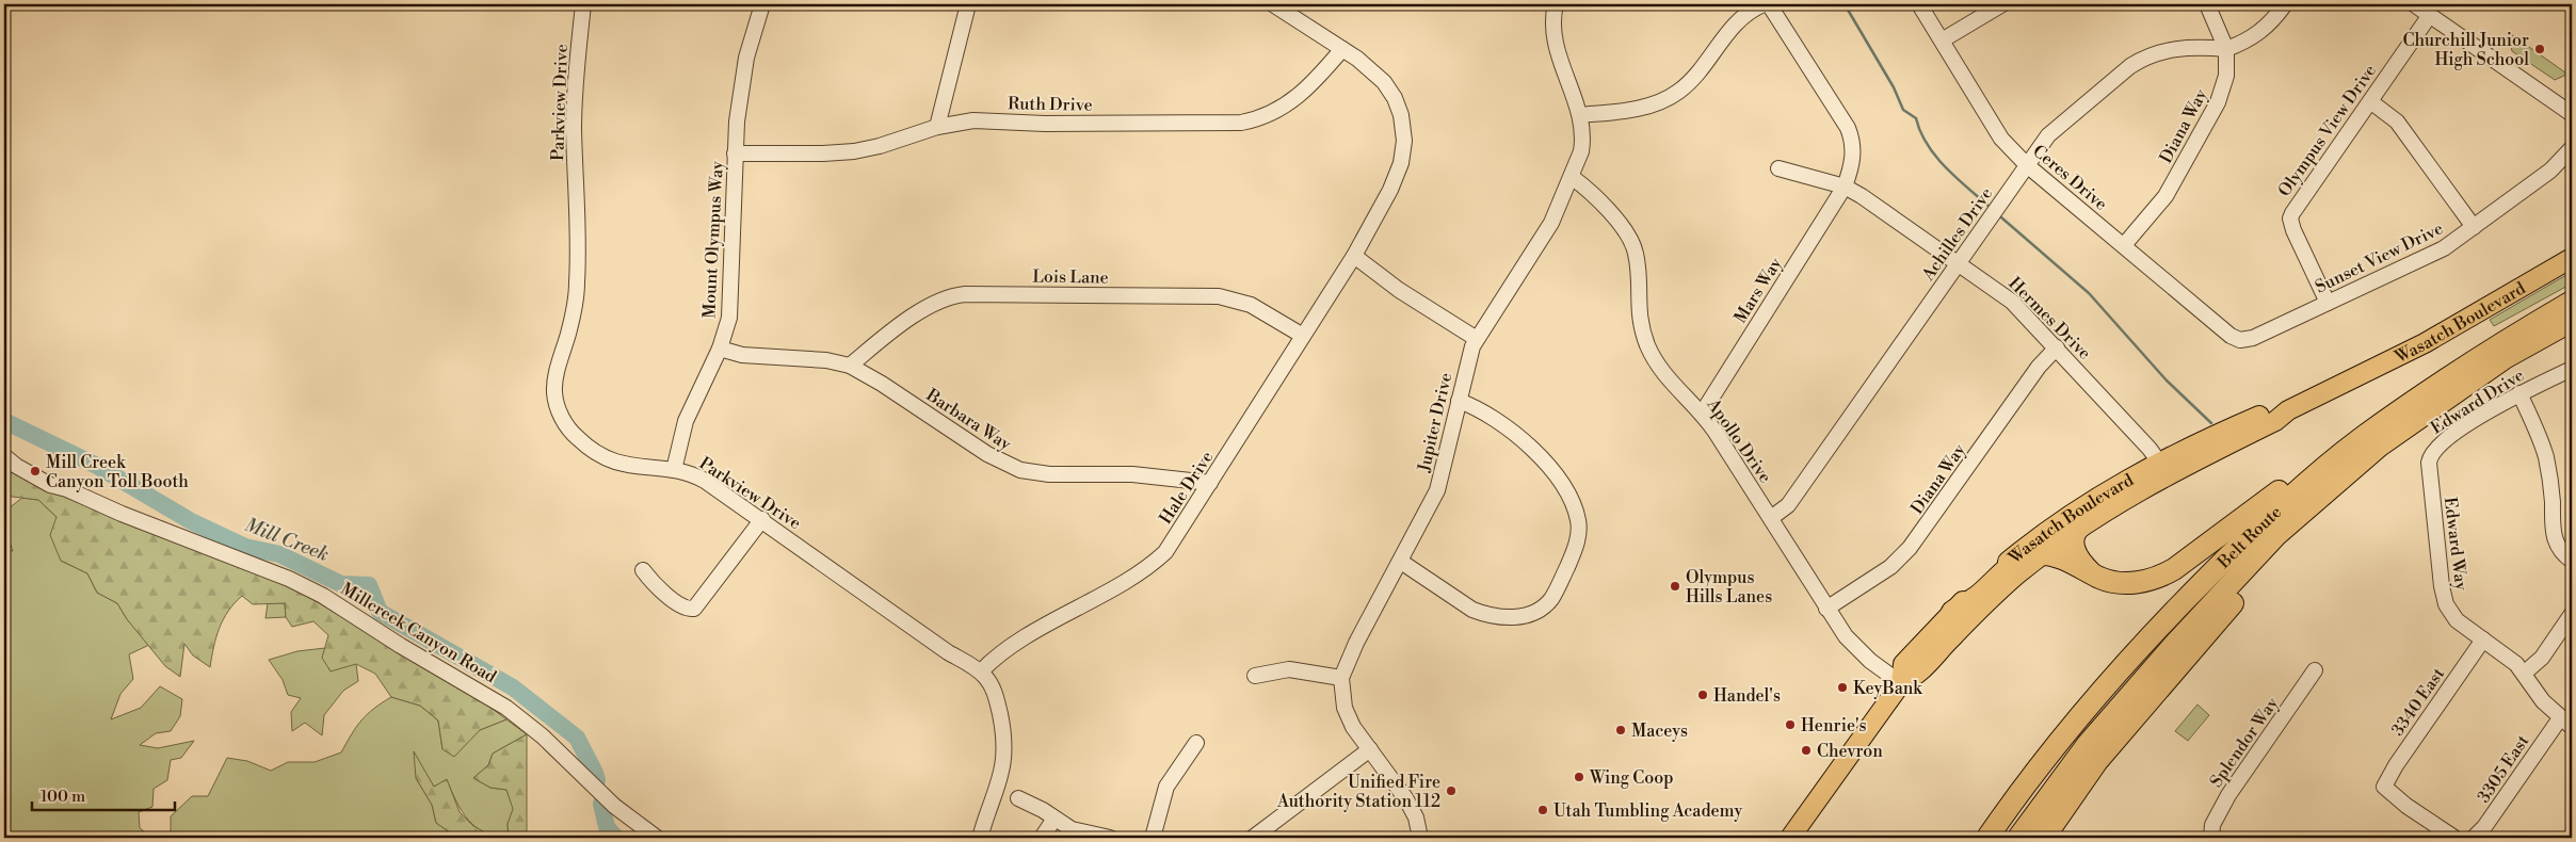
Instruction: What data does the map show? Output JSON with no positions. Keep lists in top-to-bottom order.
{
  "streets": {
    "highway": ["Belt Route"],
    "main road": ["Wasatch Boulevard"],
    "street": [
      "Parkview Drive",
      "Ruth Drive",
      "Diana Way",
      "Olympus View Drive",
      "Ceres Drive",
      "Achilles Drive",
      "Mount Olympus Way",
      "Sunset View Drive",
      "Lois Lane",
      "Mars Way",
      "Hermes Drive",
      "Edward Drive",
      "Barbara Way",
      "Jupiter Drive",
      "Apollo Drive",
      "Hale Drive",
      "Edward Way",
      "Millcreek Canyon Road",
      "3340 East",
      "Splendor Way",
      "3305 East"
    ]
  },
  "crossings": [
    ["Parkview Drive", "Mount Olympus Way"],
    ["Parkview Drive", "Hale Drive"],
    ["Ruth Drive", "Mount Olympus Way"],
    ["Ruth Drive", "Hale Drive"],
    ["Diana Way", "Ceres Drive"],
    ["Diana Way", "Achilles Drive"],
    ["Diana Way", "Hermes Drive"],
    ["Diana Way", "Apollo Drive"],
    ["Olympus View Drive", "Sunset View Drive"],
    ["Ceres Drive", "Achilles Drive"],
    ["Ceres Drive", "Sunset View Drive"],
    ["Achilles Drive", "Hermes Drive"],
    ["Achilles Drive", "Apollo Drive"],
    ["Mount Olympus Way", "Barbara Way"],
    ["Lois Lane", "Barbara Way"],
    ["Lois Lane", "Hale Drive"],
    ["Mars Way", "Hermes Drive"],
    ["Mars Way", "Apollo Drive"],
    ["Hermes Drive", "Wasatch Boulevard"],
    ["Wasatch Boulevard", "Apollo Drive"],
    ["Edward Drive", "Edward Way"],
    ["Barbara Way", "Hale Drive"],
    ["Jupiter Drive", "Apollo Drive"],
    ["Edward Way", "3340 East"],
    ["Edward Way", "3305 East"]
  ],
  "water": ["Mill Creek"],
  "places": [
    "Churchill Junior High School",
    "Mill Creek Canyon Toll Booth",
    "Olympus Hills Lanes",
    "KeyBank",
    "Handel's",
    "Henrie's",
    "Maceys",
    "Chevron",
    "Wing Coop",
    "Unified Fire Authority Station 112",
    "Utah Tumbling Academy"
  ],
  "scale_bar": "100 m"
}
